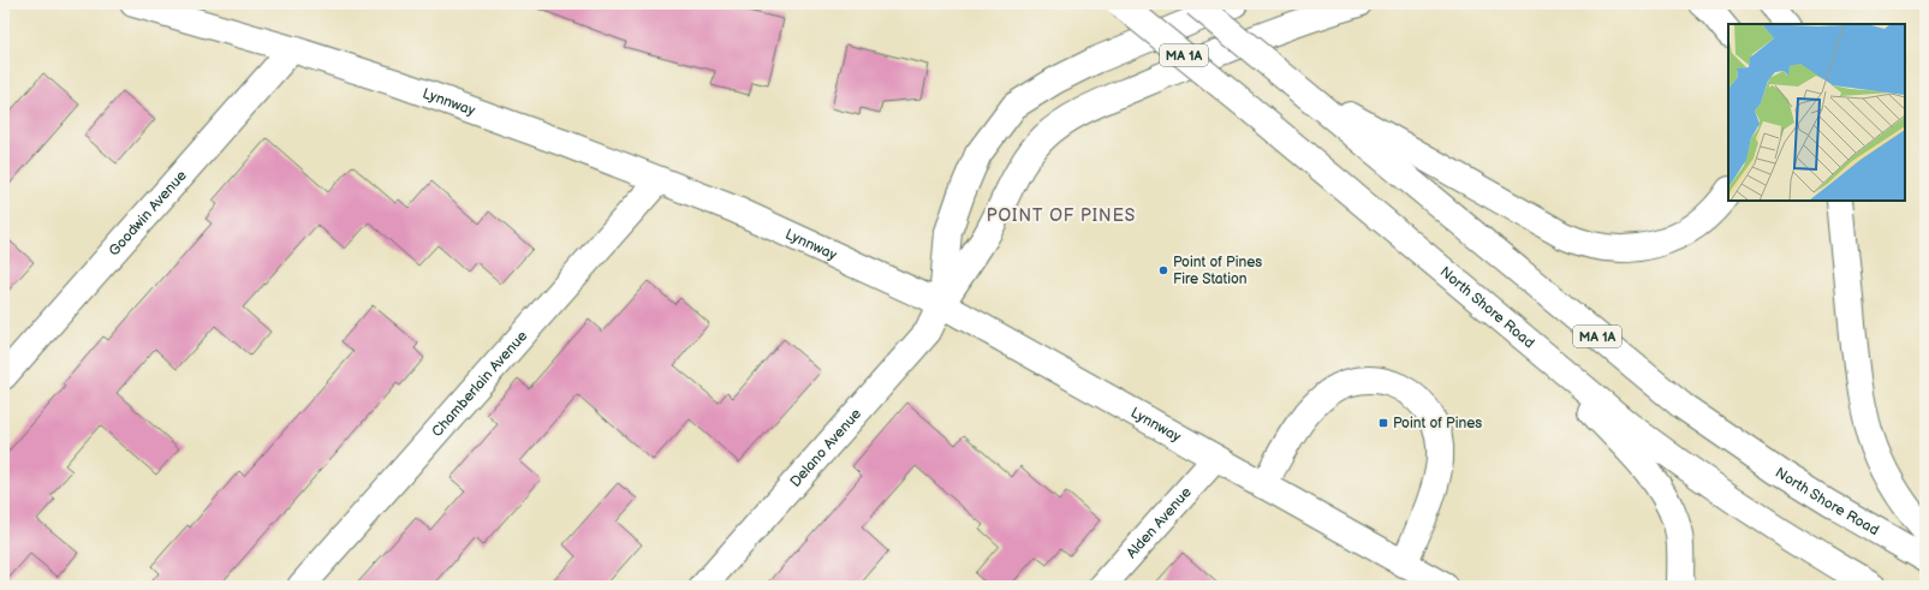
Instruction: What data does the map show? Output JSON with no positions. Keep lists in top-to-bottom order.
{
  "streets": {
    "main road": [
      "MA 1A",
      "Lynnway",
      "Goodwin Avenue",
      "North Shore Road",
      "Chamberlain Avenue",
      "Delano Avenue",
      "Alden Avenue"
    ]
  },
  "crossings": [
    ["Lynnway", "Goodwin Avenue"],
    ["Lynnway", "Chamberlain Avenue"],
    ["Lynnway", "Delano Avenue"],
    ["Lynnway", "Alden Avenue"]
  ],
  "districts": ["POINT OF PINES"],
  "places": {
    "other": ["Point of Pines Fire Station"],
    "transit": ["Point of Pines"]
  }
}
